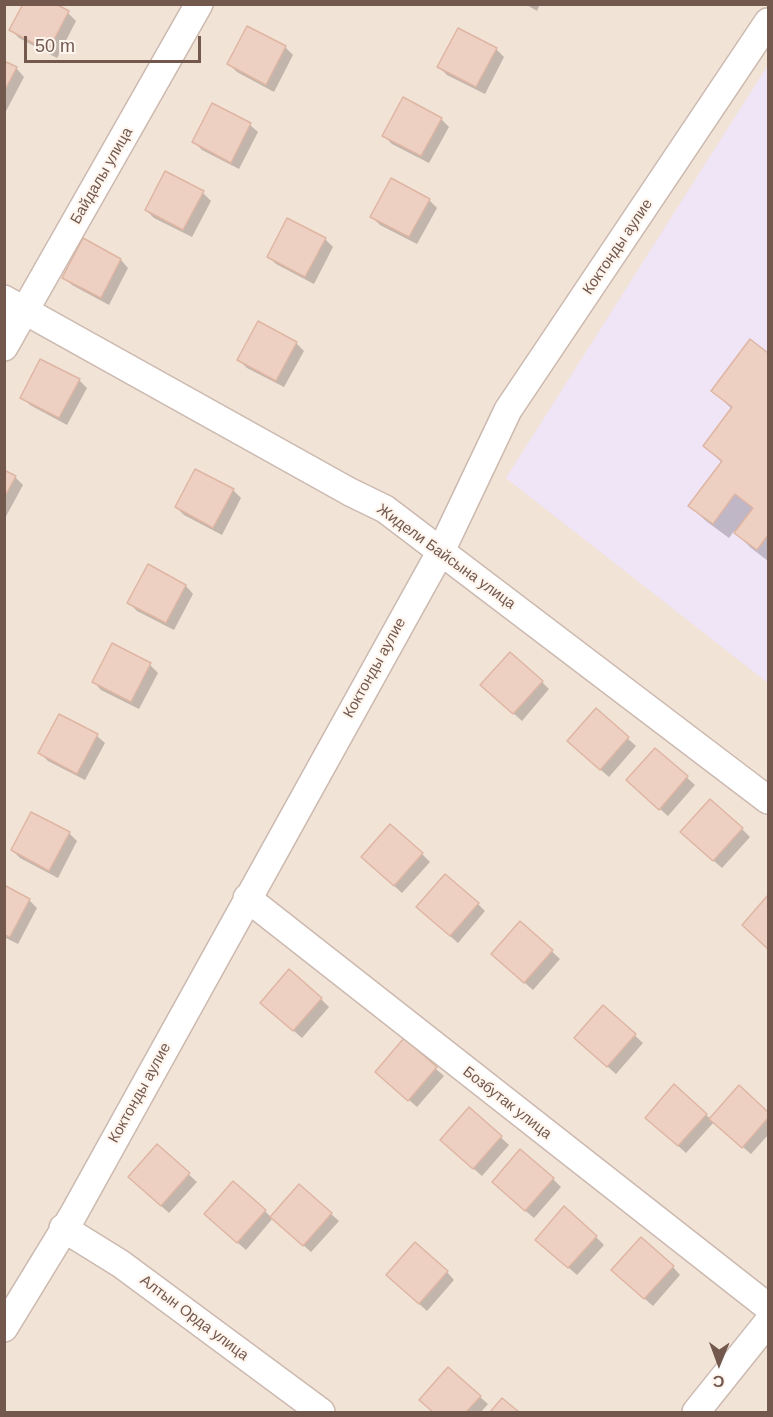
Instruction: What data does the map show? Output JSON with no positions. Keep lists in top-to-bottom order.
{
  "streets": {
    "street": [
      "Байдалы улица",
      "Коктонды аулие",
      "Жидели Байсына улица",
      "Бозбутак улица",
      "Алтын Орда улица"
    ]
  },
  "crossings": [
    ["Байдалы улица", "Жидели Байсына улица"],
    ["Коктонды аулие", "Жидели Байсына улица"],
    ["Коктонды аулие", "Бозбутак улица"],
    ["Коктонды аулие", "Алтын Орда улица"]
  ],
  "scale_bar": "50 m",
  "north": "bottom"
}
